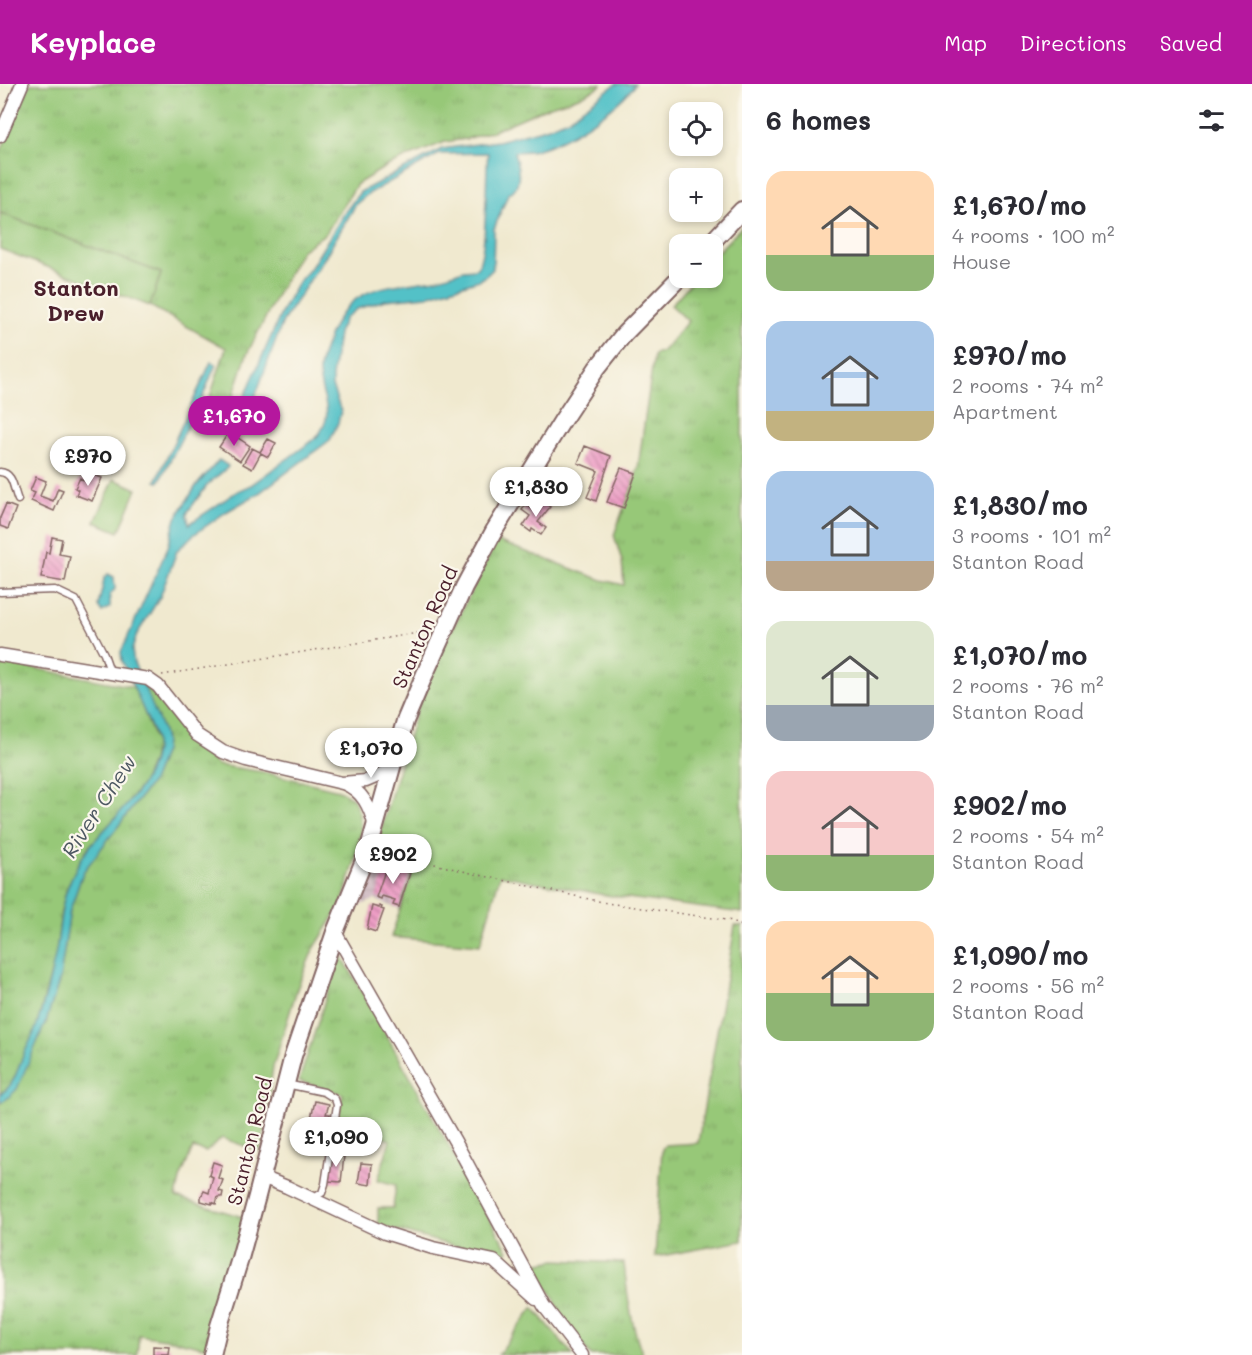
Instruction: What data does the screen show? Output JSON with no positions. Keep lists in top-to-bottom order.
{
  "streets": {
    "main road": ["Stanton Road"]
  },
  "districts": ["Stanton Drew"],
  "water": ["River Chew"],
  "page": {
    "header": "Keyplace",
    "nav": ["Map", "Directions", "Saved"],
    "heading": "6 homes",
    "map_buttons": ["+", "−"],
    "list": [
      {
        "name": "£1,670/mo",
        "note": "4 rooms · 100 m² · House"
      },
      {
        "name": "£970/mo",
        "note": "2 rooms · 74 m² · Apartment"
      },
      {
        "name": "£1,830/mo",
        "note": "3 rooms · 101 m² · Stanton Road"
      },
      {
        "name": "£1,070/mo",
        "note": "2 rooms · 76 m² · Stanton Road"
      },
      {
        "name": "£902/mo",
        "note": "2 rooms · 54 m² · Stanton Road"
      },
      {
        "name": "£1,090/mo",
        "note": "2 rooms · 56 m² · Stanton Road"
      }
    ],
    "price": [
      "£1,670",
      "£970",
      "£1,830",
      "£1,070",
      "£902",
      "£1,090"
    ]
  }
}
